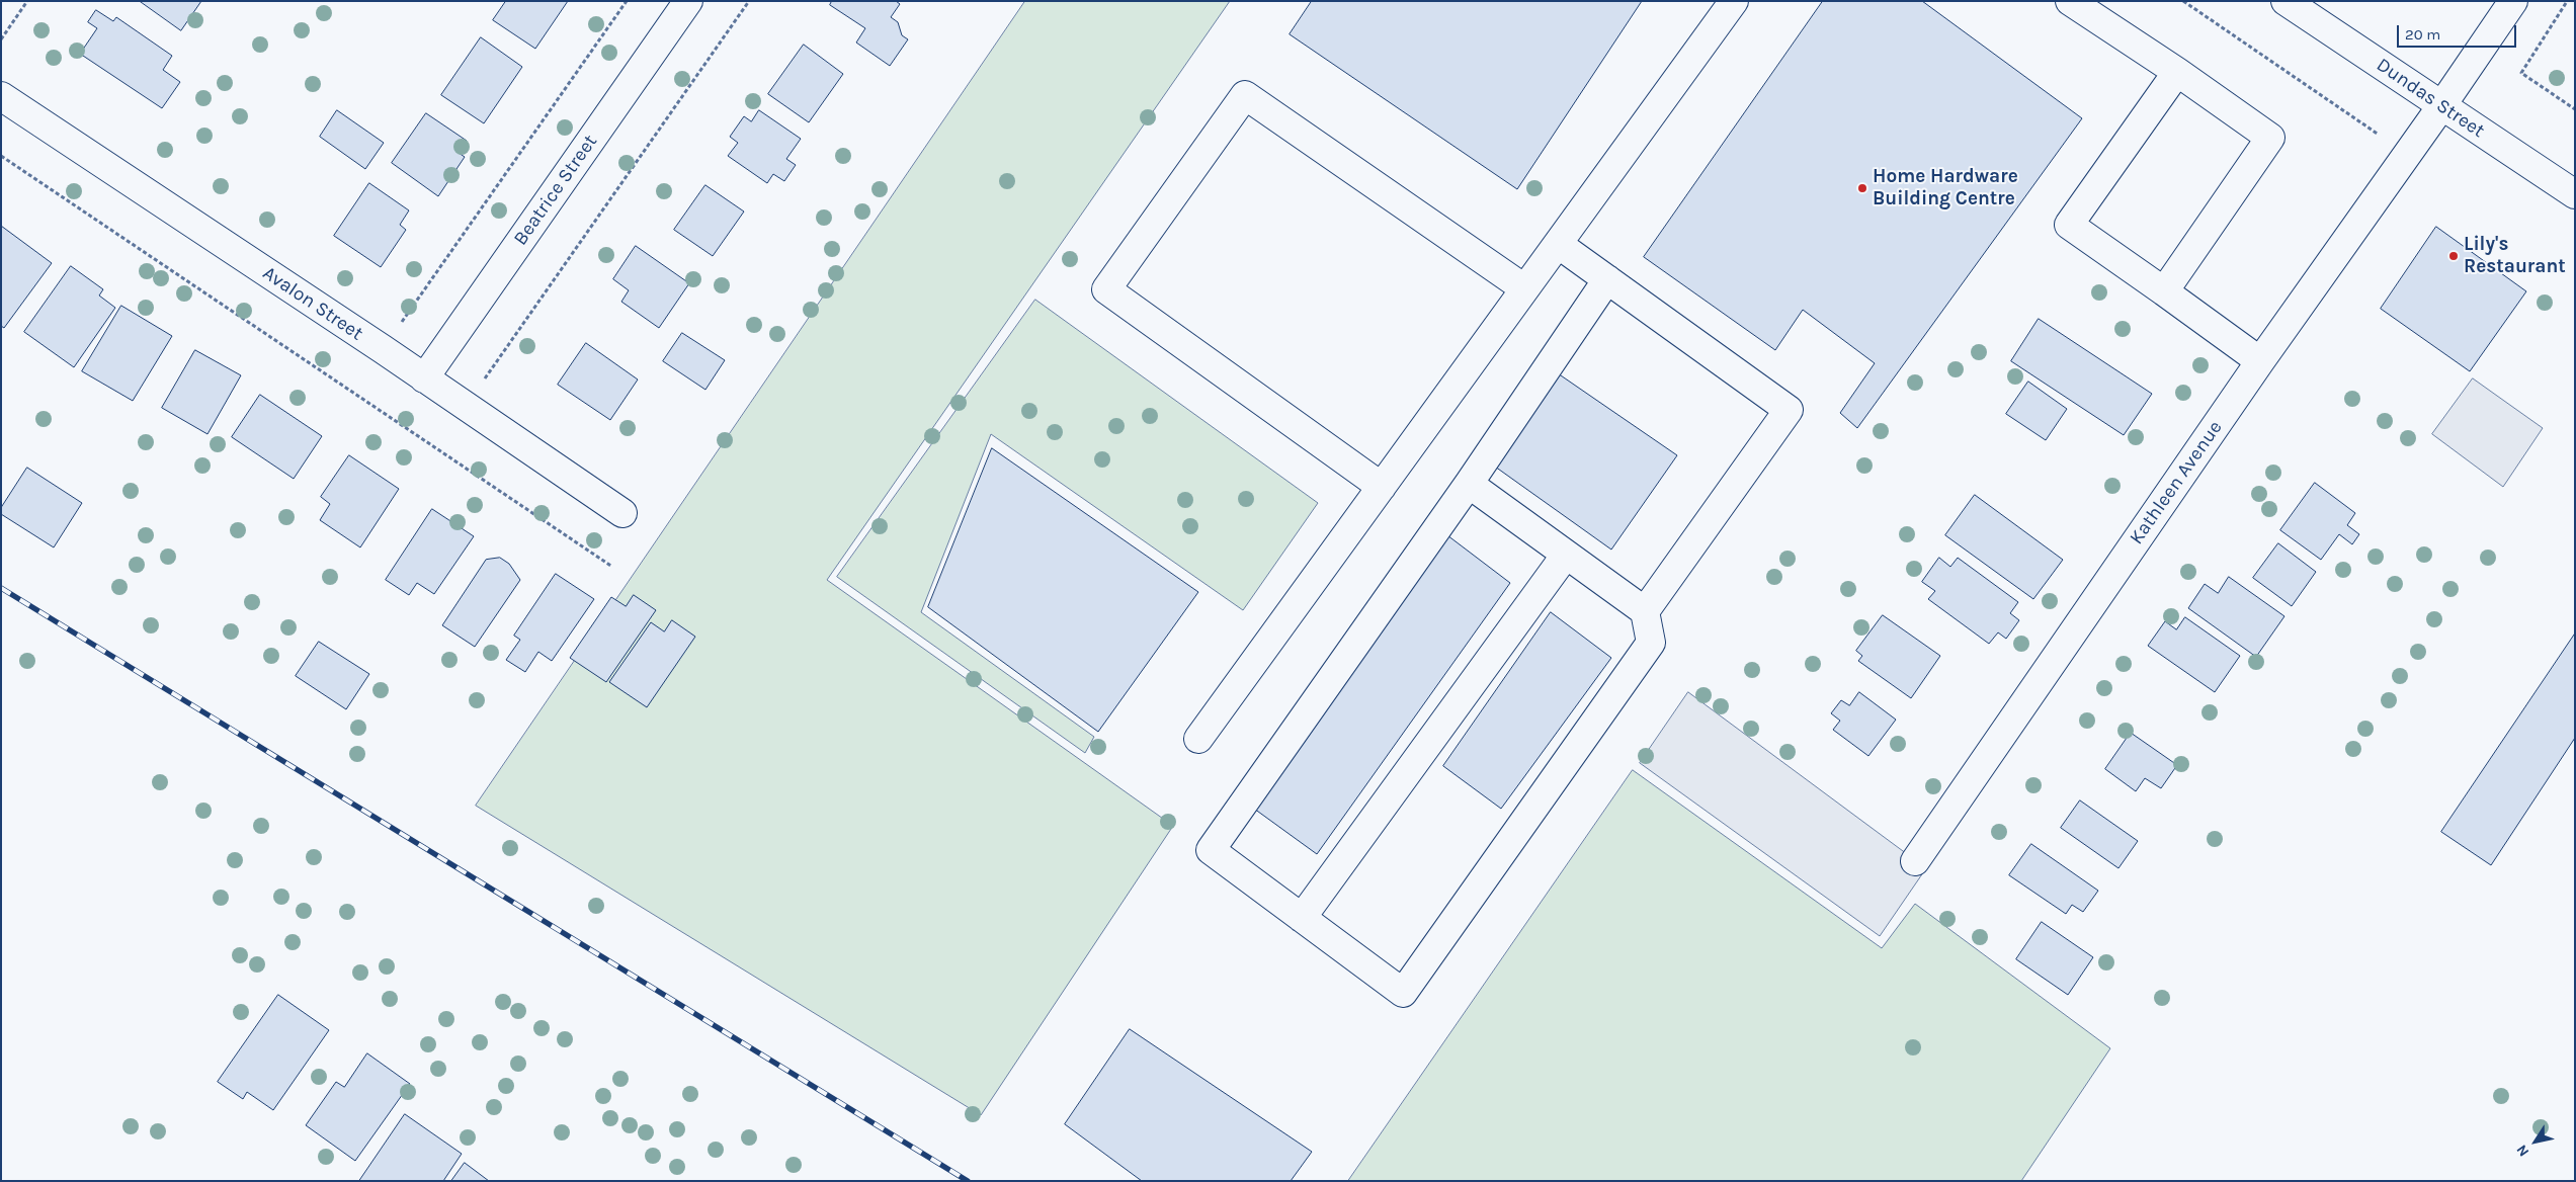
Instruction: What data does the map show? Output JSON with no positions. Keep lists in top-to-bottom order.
{
  "streets": {
    "street": [
      "Dundas Street",
      "Beatrice Street",
      "Avalon Street",
      "Kathleen Avenue"
    ]
  },
  "crossings": [
    ["Dundas Street", "Kathleen Avenue"],
    ["Beatrice Street", "Avalon Street"]
  ],
  "places": ["Home Hardware Building Centre", "Lily's Restaurant"],
  "scale_bar": "20 m",
  "north": "bottom left"
}
